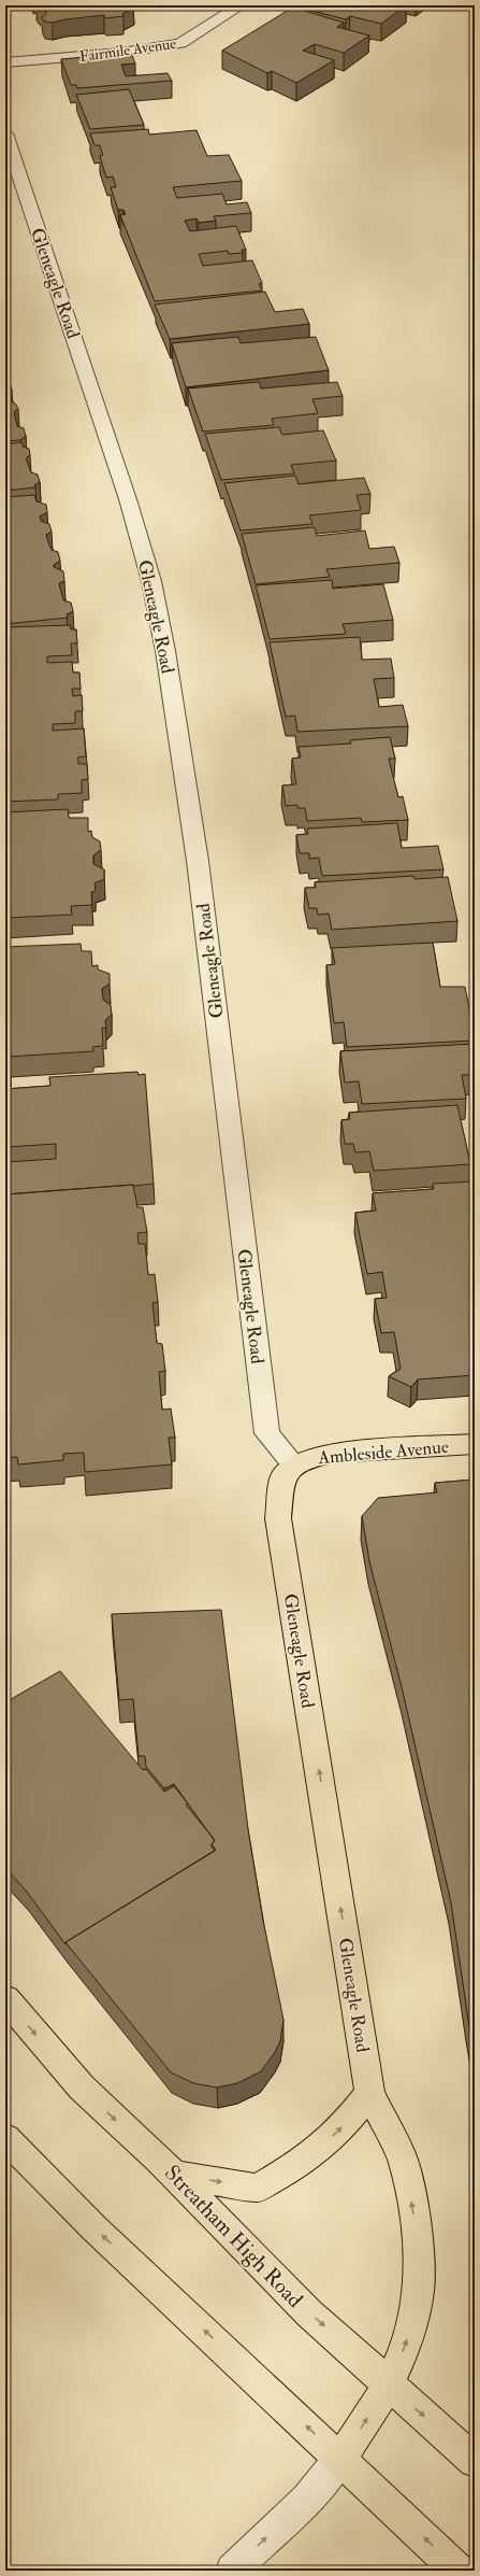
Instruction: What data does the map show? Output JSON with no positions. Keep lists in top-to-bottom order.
{
  "streets": {
    "highway": ["Gleneagle Road", "Ambleside Avenue", "Streatham High Road"],
    "street": ["Fairmile Avenue"]
  },
  "crossings": [
    ["Gleneagle Road", "Ambleside Avenue"],
    ["Gleneagle Road", "Streatham High Road"]
  ],
  "one_way": ["Gleneagle Road"]
}
